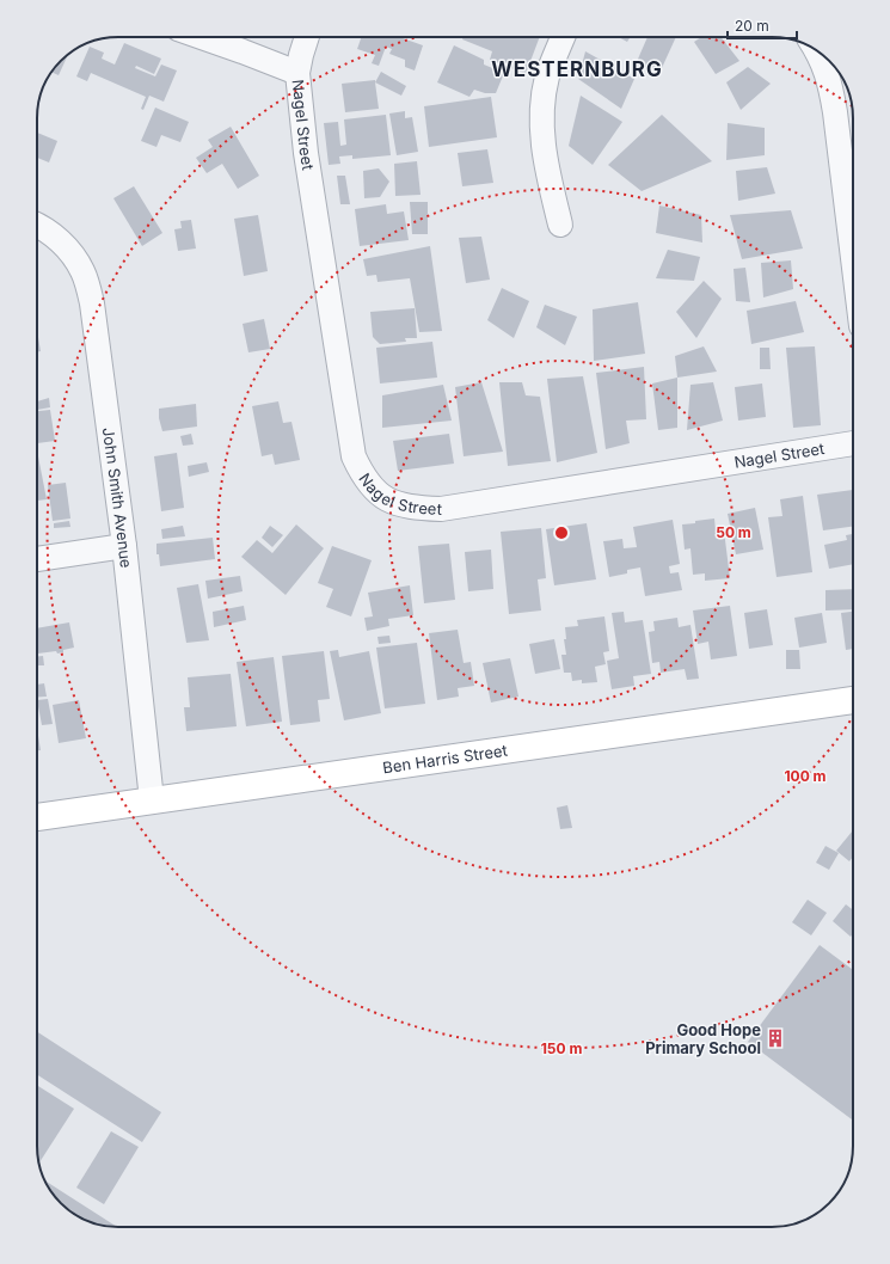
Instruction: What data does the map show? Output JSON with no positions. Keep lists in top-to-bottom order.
{
  "streets": {
    "street": ["Nagel Street", "John Smith Avenue", "Ben Harris Street"]
  },
  "crossings": [
    ["John Smith Avenue", "Ben Harris Street"]
  ],
  "districts": ["WESTERNBURG"],
  "places": {
    "building": ["Good Hope Primary School"]
  },
  "scale_bar": "20 m",
  "rings": ["50 m", "100 m", "150 m"]
}
